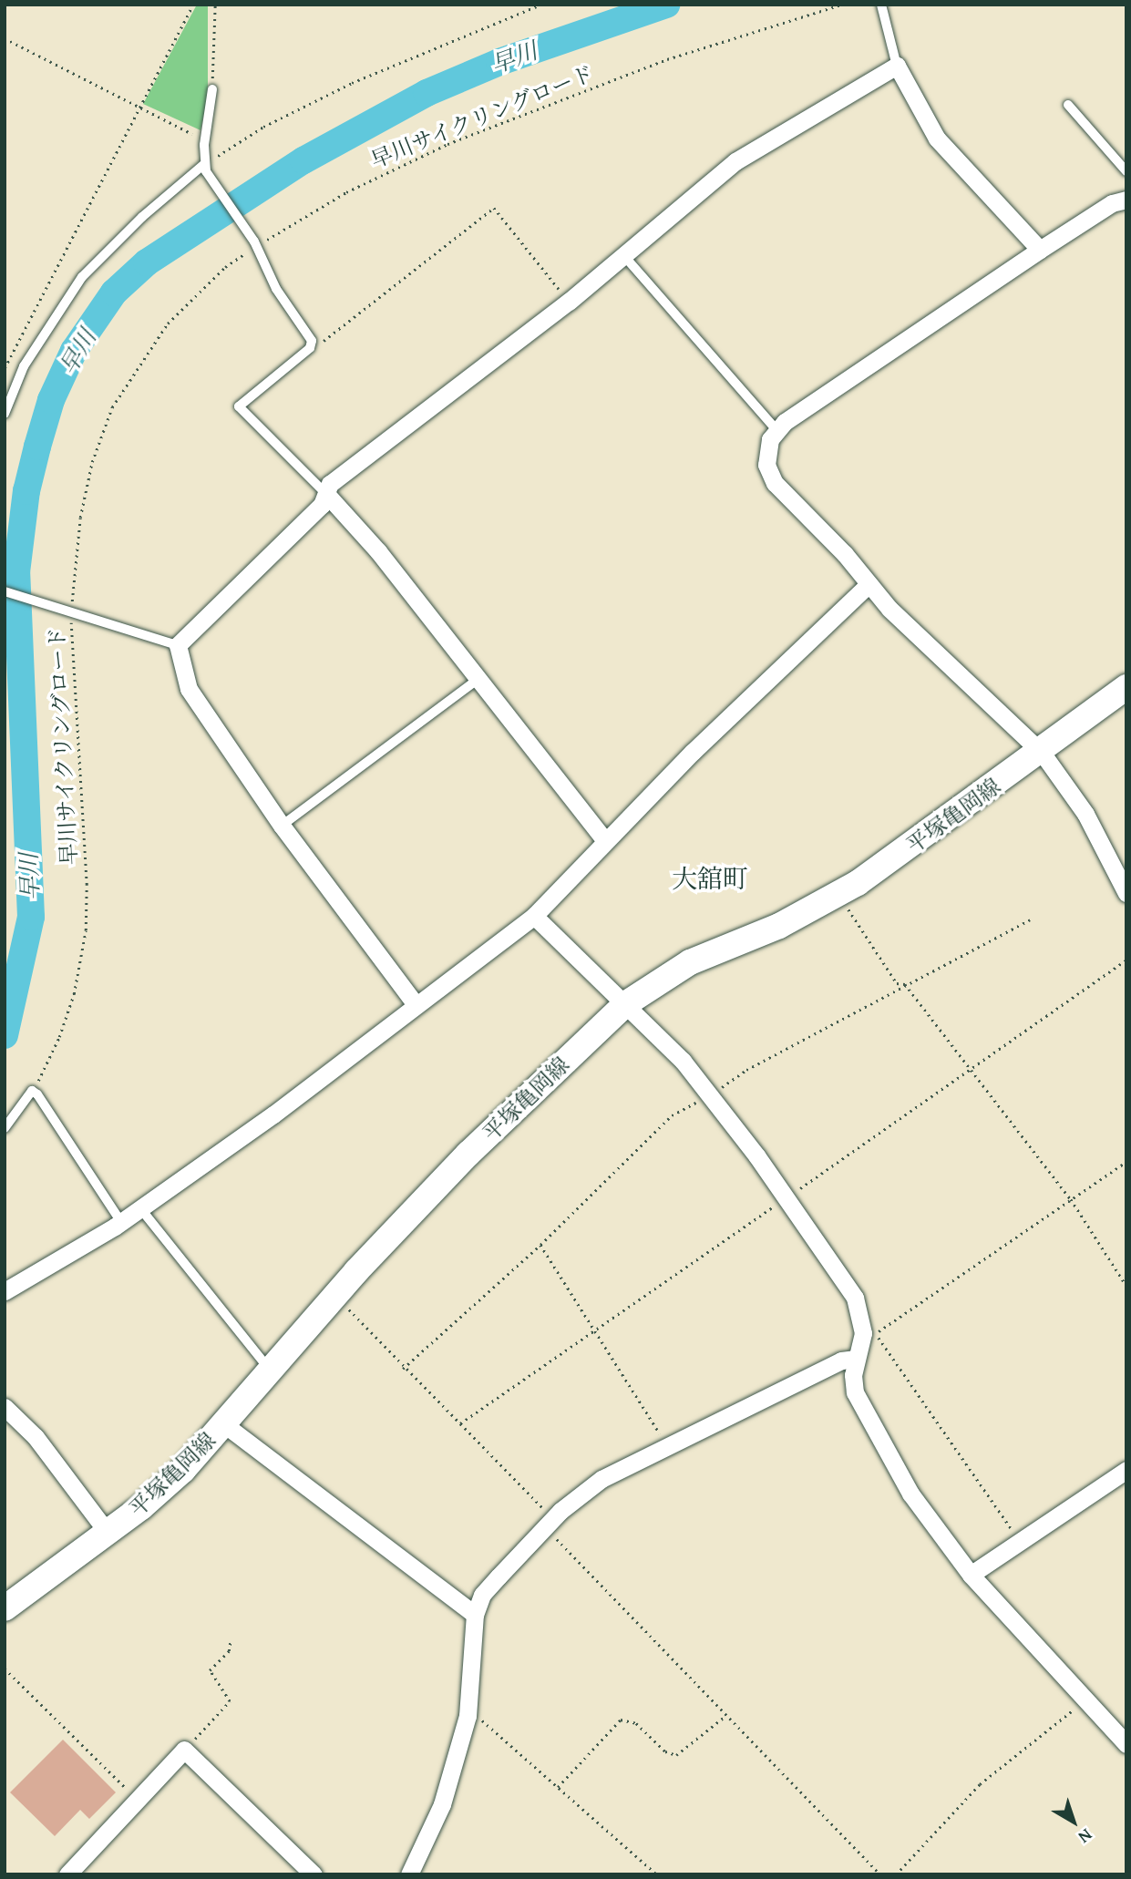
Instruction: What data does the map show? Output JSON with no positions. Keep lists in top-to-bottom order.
{
  "streets": {
    "main road": ["平塚亀岡線"],
    "path": ["早川サイクリングロード"]
  },
  "districts": ["大舘町"],
  "water": ["早川"],
  "north": "bottom right"
}
